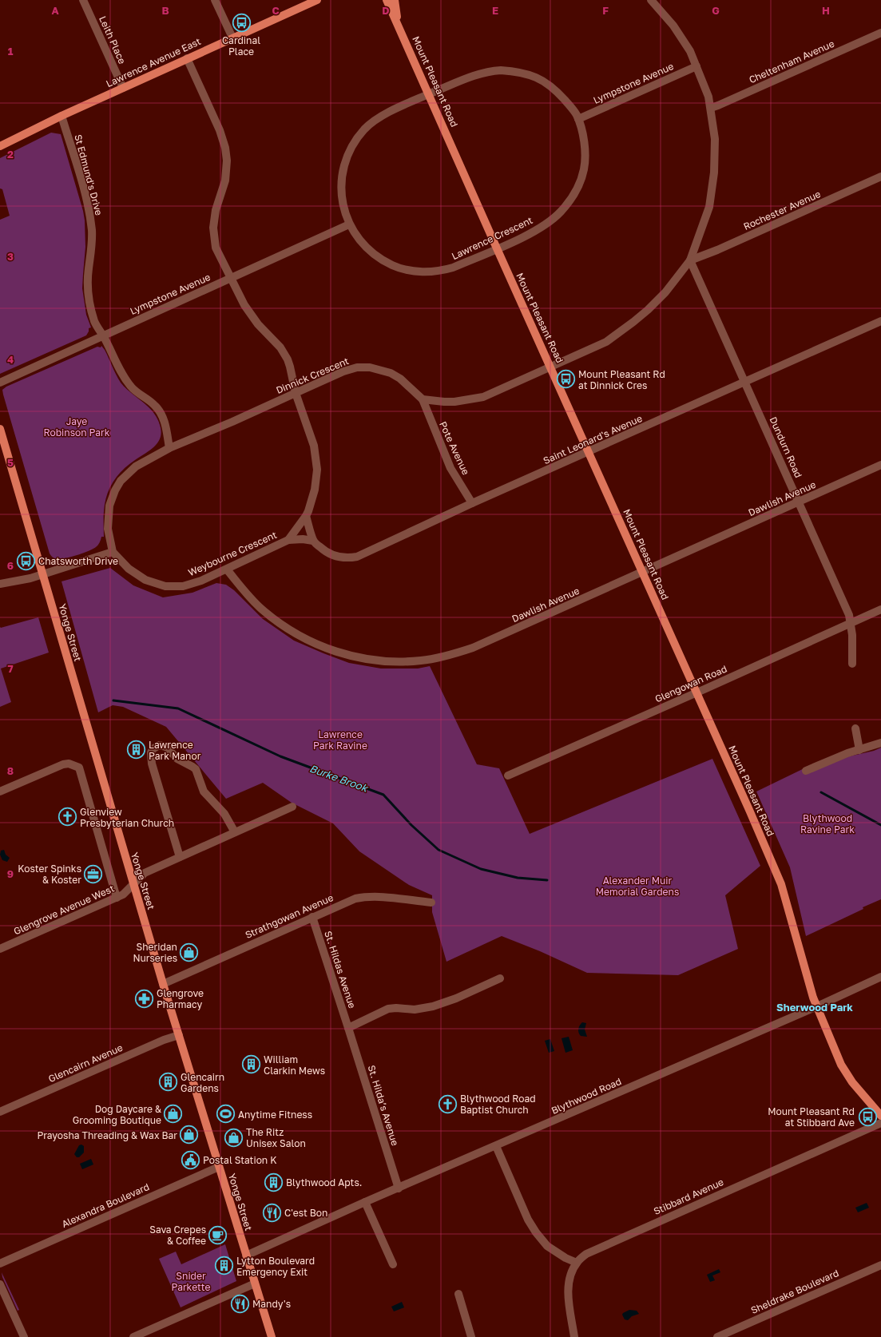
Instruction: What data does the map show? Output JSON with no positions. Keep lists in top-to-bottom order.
{
  "streets": {
    "main road": ["Lawrence Avenue East", "Mount Pleasant Road", "Yonge Street"],
    "street": [
      "Leith Place",
      "Cheltenham Avenue",
      "Lympstone Avenue",
      "St Edmund's Drive",
      "Rochester Avenue",
      "Lawrence Crescent",
      "Dinnick Crescent",
      "Saint Leonard's Avenue",
      "Dundurn Road",
      "Pote Avenue",
      "Dawlish Avenue",
      "Weybourne Crescent",
      "Glengowan Road",
      "Glengrove Avenue West",
      "Strathgowan Avenue",
      "St. Hildas Avenue",
      "Glencairn Avenue",
      "Blythwood Road",
      "St. Hilda’s Avenue",
      "Stibbard Avenue",
      "Alexandra Boulevard",
      "Sheldrake Boulevard"
    ]
  },
  "crossings": [
    ["Leith Place", "Lawrence Avenue East"],
    ["Lawrence Avenue East", "St Edmund's Drive"],
    ["Lawrence Avenue East", "Weybourne Crescent"],
    ["Mount Pleasant Road", "Lawrence Crescent"],
    ["Mount Pleasant Road", "Saint Leonard's Avenue"],
    ["Mount Pleasant Road", "Dawlish Avenue"],
    ["Mount Pleasant Road", "Glengowan Road"],
    ["Mount Pleasant Road", "Blythwood Road"],
    ["Lympstone Avenue", "St Edmund's Drive"],
    ["Lympstone Avenue", "Lawrence Crescent"],
    ["Lympstone Avenue", "Weybourne Crescent"],
    ["St Edmund's Drive", "Dinnick Crescent"],
    ["Rochester Avenue", "Dundurn Road"],
    ["Dinnick Crescent", "Pote Avenue"],
    ["Dinnick Crescent", "Weybourne Crescent"],
    ["Saint Leonard's Avenue", "Dundurn Road"],
    ["Saint Leonard's Avenue", "Pote Avenue"],
    ["Dundurn Road", "Dawlish Avenue"],
    ["Dundurn Road", "Glengowan Road"],
    ["Dawlish Avenue", "Weybourne Crescent"],
    ["Yonge Street", "Glengrove Avenue West"],
    ["Yonge Street", "Strathgowan Avenue"],
    ["Yonge Street", "Glencairn Avenue"],
    ["Yonge Street", "Blythwood Road"],
    ["Yonge Street", "Alexandra Boulevard"],
    ["Strathgowan Avenue", "St. Hildas Avenue"],
    ["St. Hildas Avenue", "St. Hilda’s Avenue"],
    ["Blythwood Road", "St. Hilda’s Avenue"]
  ],
  "districts": ["Sherwood Park"],
  "water": ["Burke Brook"],
  "parks": [
    "Jaye Robinson Park",
    "Lawrence Park Ravine",
    "Blythwood Ravine Park",
    "Alexander Muir Memorial Gardens",
    "Snider Parkette"
  ],
  "places": {
    "bus stop": [
      "Cardinal Place",
      "Mount Pleasant Rd at Dinnick Cres",
      "Chatsworth Drive",
      "Mount Pleasant Rd at Stibbard Ave"
    ],
    "building": [
      "Lawrence Park Manor",
      "William Clarkin Mews",
      "Glencairn Gardens",
      "Blythwood Apts.",
      "Lytton Boulevard Emergency Exit"
    ],
    "church": ["Glenview Presbyterian Church", "Blythwood Road Baptist Church"],
    "office": ["Koster Spinks & Koster"],
    "shop": [
      "Sheridan Nurseries",
      "Dog Daycare & Grooming Boutique",
      "Prayosha Threading & Wax Bar",
      "The Ritz Unisex Salon"
    ],
    "pharmacy": ["Glengrove Pharmacy"],
    "sports": ["Anytime Fitness"],
    "public building": ["Postal Station K"],
    "restaurant": ["C'est Bon", "Mandy's"],
    "cafe": ["Sava Crepes & Coffee"]
  },
  "grid": {
    "columns": [
      "A",
      "B",
      "C",
      "D",
      "E",
      "F",
      "G",
      "H"
    ],
    "rows": [
      "1",
      "2",
      "3",
      "4",
      "5",
      "6",
      "7",
      "8",
      "9"
    ]
  }
}
